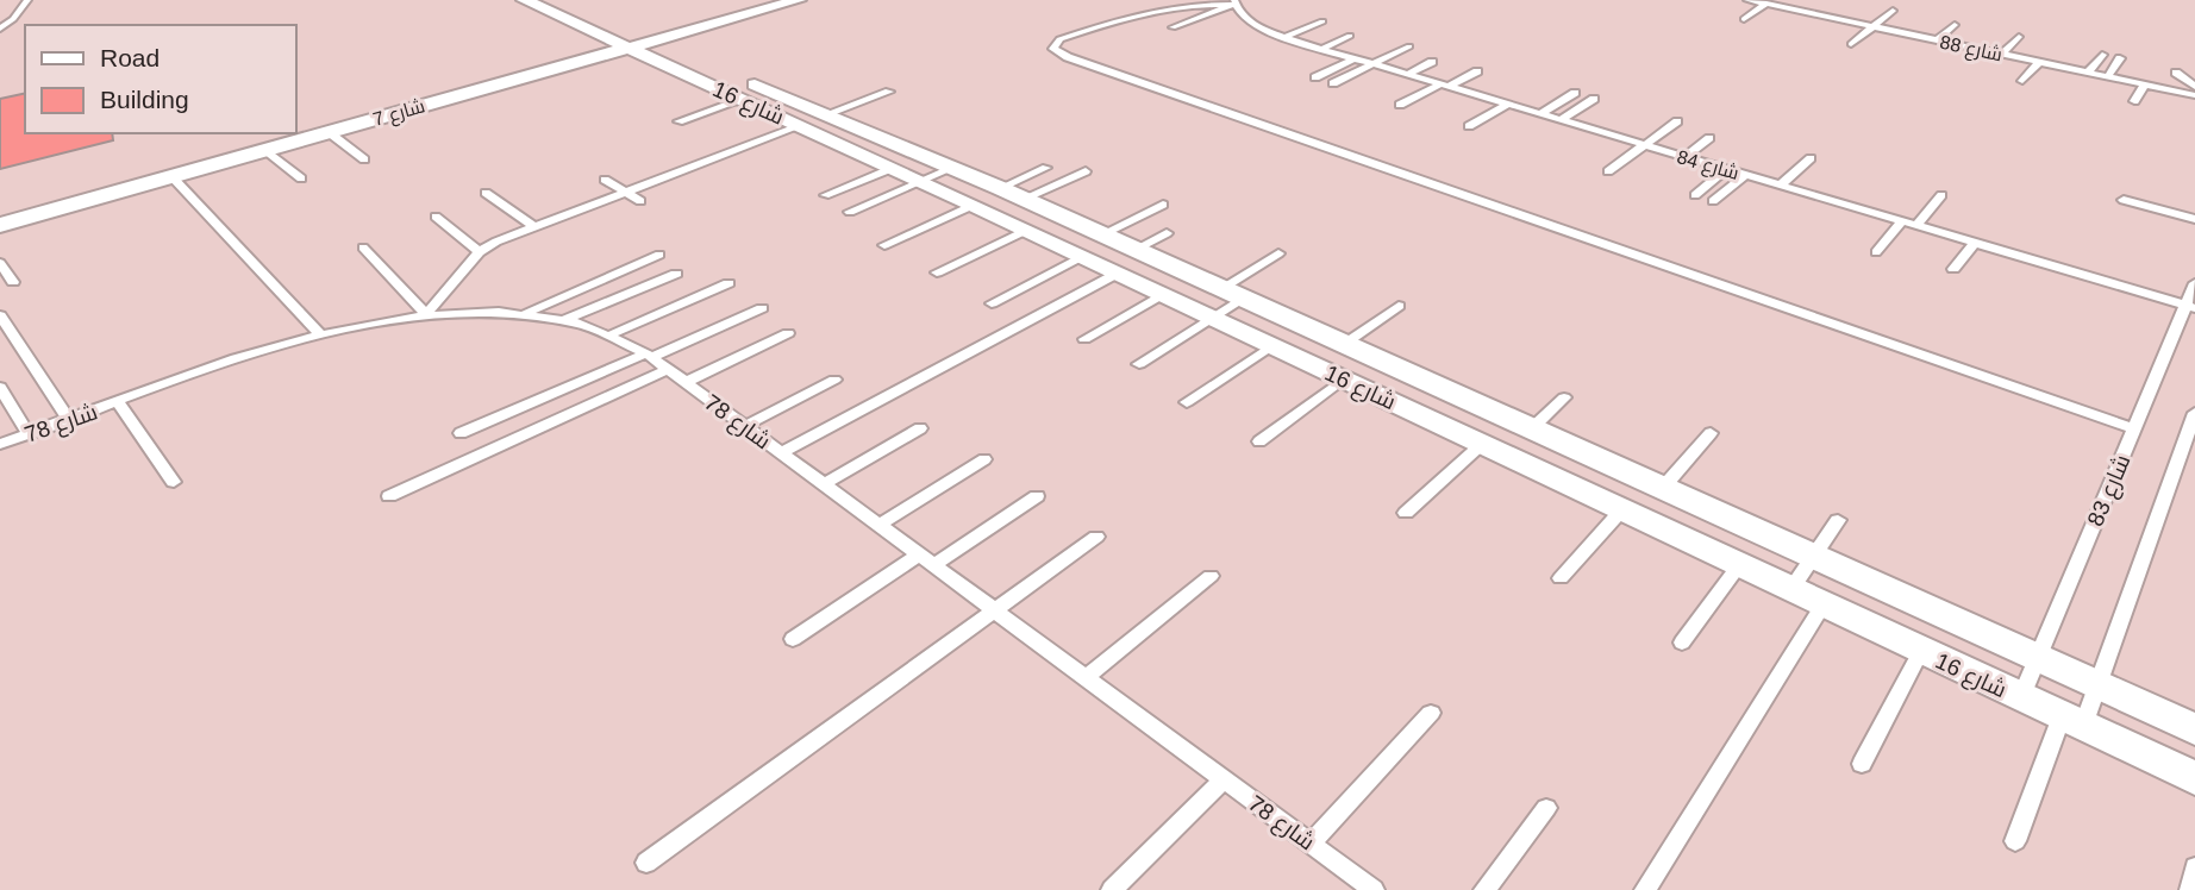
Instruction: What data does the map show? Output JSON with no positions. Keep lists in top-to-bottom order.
{
  "streets": {
    "street": ["شارع 16", "شارع 7"],
    "lane": [
      "شارع 88",
      "شارع 84",
      "شارع 78",
      "شارع 83"
    ]
  },
  "crossings": [
    ["شارع 16", "شارع 7"],
    ["شارع 16", "شارع 83"],
    ["شارع 84", "شارع 83"]
  ],
  "legend": ["Road", "Building"]
}
